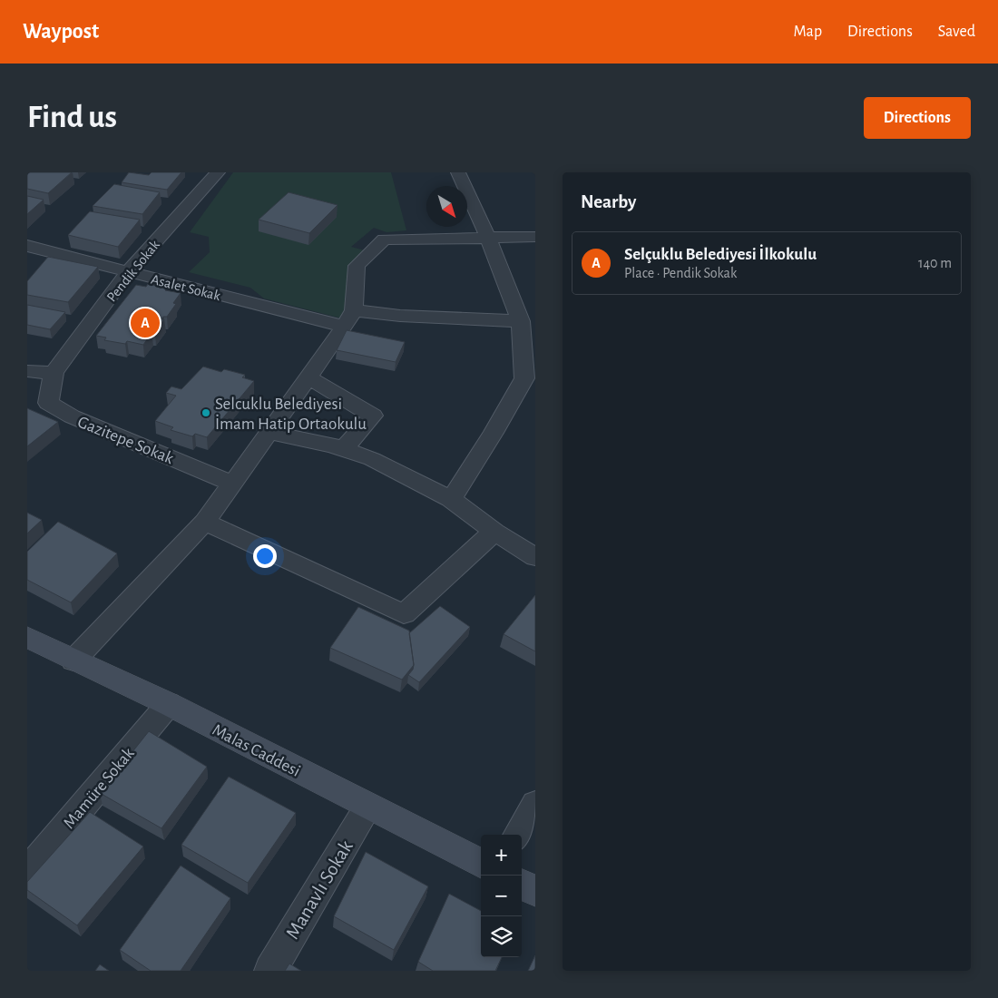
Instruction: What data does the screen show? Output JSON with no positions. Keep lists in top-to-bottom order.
{
  "streets": {
    "street": [
      "Pendik Sokak",
      "Asalet Sokak",
      "Gazitepe Sokak",
      "Malas Caddesi",
      "Mamüre Sokak",
      "Manavlı Sokak"
    ]
  },
  "crossings": [
    ["Pendik Sokak", "Asalet Sokak"],
    ["Pendik Sokak", "Gazitepe Sokak"],
    ["Malas Caddesi", "Mamüre Sokak"],
    ["Malas Caddesi", "Manavlı Sokak"]
  ],
  "places": ["Selcuklu Belediyesi İmam Hatip Ortaokulu"],
  "north": "bottom right",
  "page": {
    "header": "Waypost",
    "nav": ["Map", "Directions", "Saved"],
    "buttons": "Directions",
    "title": "Find us",
    "heading": "Nearby",
    "list": [
      {
        "mark": "A",
        "name": "Selçuklu Belediyesi İlkokulu",
        "note": "Place · Pendik Sokak",
        "value": "140 m"
      }
    ],
    "pins": "A",
    "map_buttons": ["+", "−"]
  }
}
